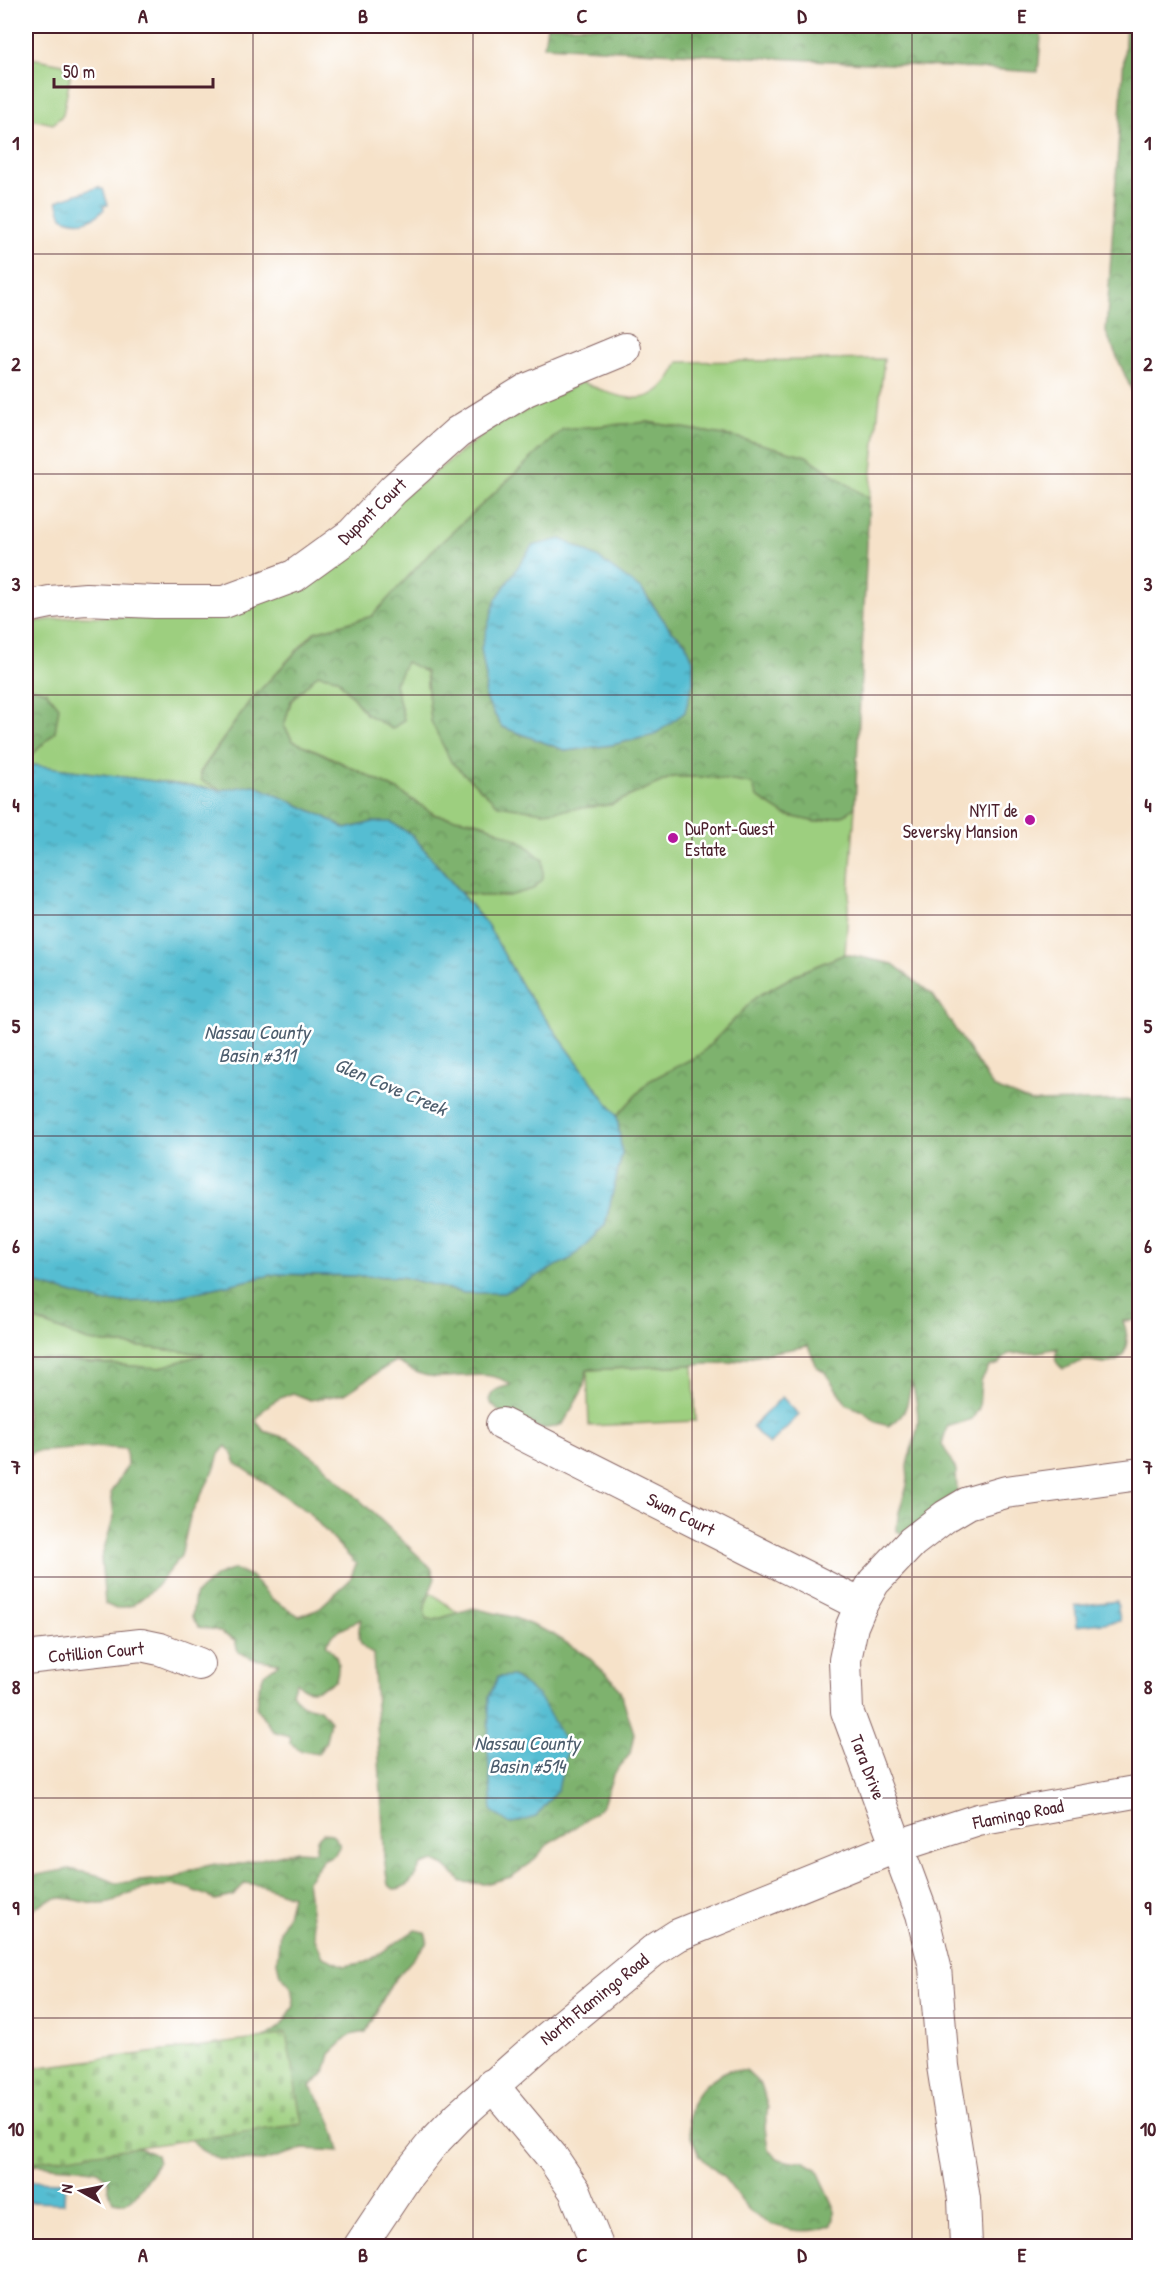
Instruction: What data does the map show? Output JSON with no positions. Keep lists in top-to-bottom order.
{
  "streets": {
    "street": [
      "Dupont Court",
      "Swan Court",
      "Cotillion Court",
      "Tara Drive",
      "Flamingo Road",
      "North Flamingo Road"
    ]
  },
  "crossings": [
    ["Swan Court", "Tara Drive"],
    ["Tara Drive", "Flamingo Road"],
    ["Tara Drive", "North Flamingo Road"],
    ["Flamingo Road", "North Flamingo Road"]
  ],
  "water": ["Nassau County Basin #311", "Glen Cove Creek", "Nassau County Basin #514"],
  "places": ["NYIT de Seversky Mansion", "DuPont-Guest Estate"],
  "scale_bar": "50 m",
  "north": "left",
  "grid": {
    "columns": [
      "A",
      "B",
      "C",
      "D",
      "E"
    ],
    "rows": [
      "1",
      "2",
      "3",
      "4",
      "5",
      "6",
      "7",
      "8",
      "9",
      "10"
    ]
  }
}
